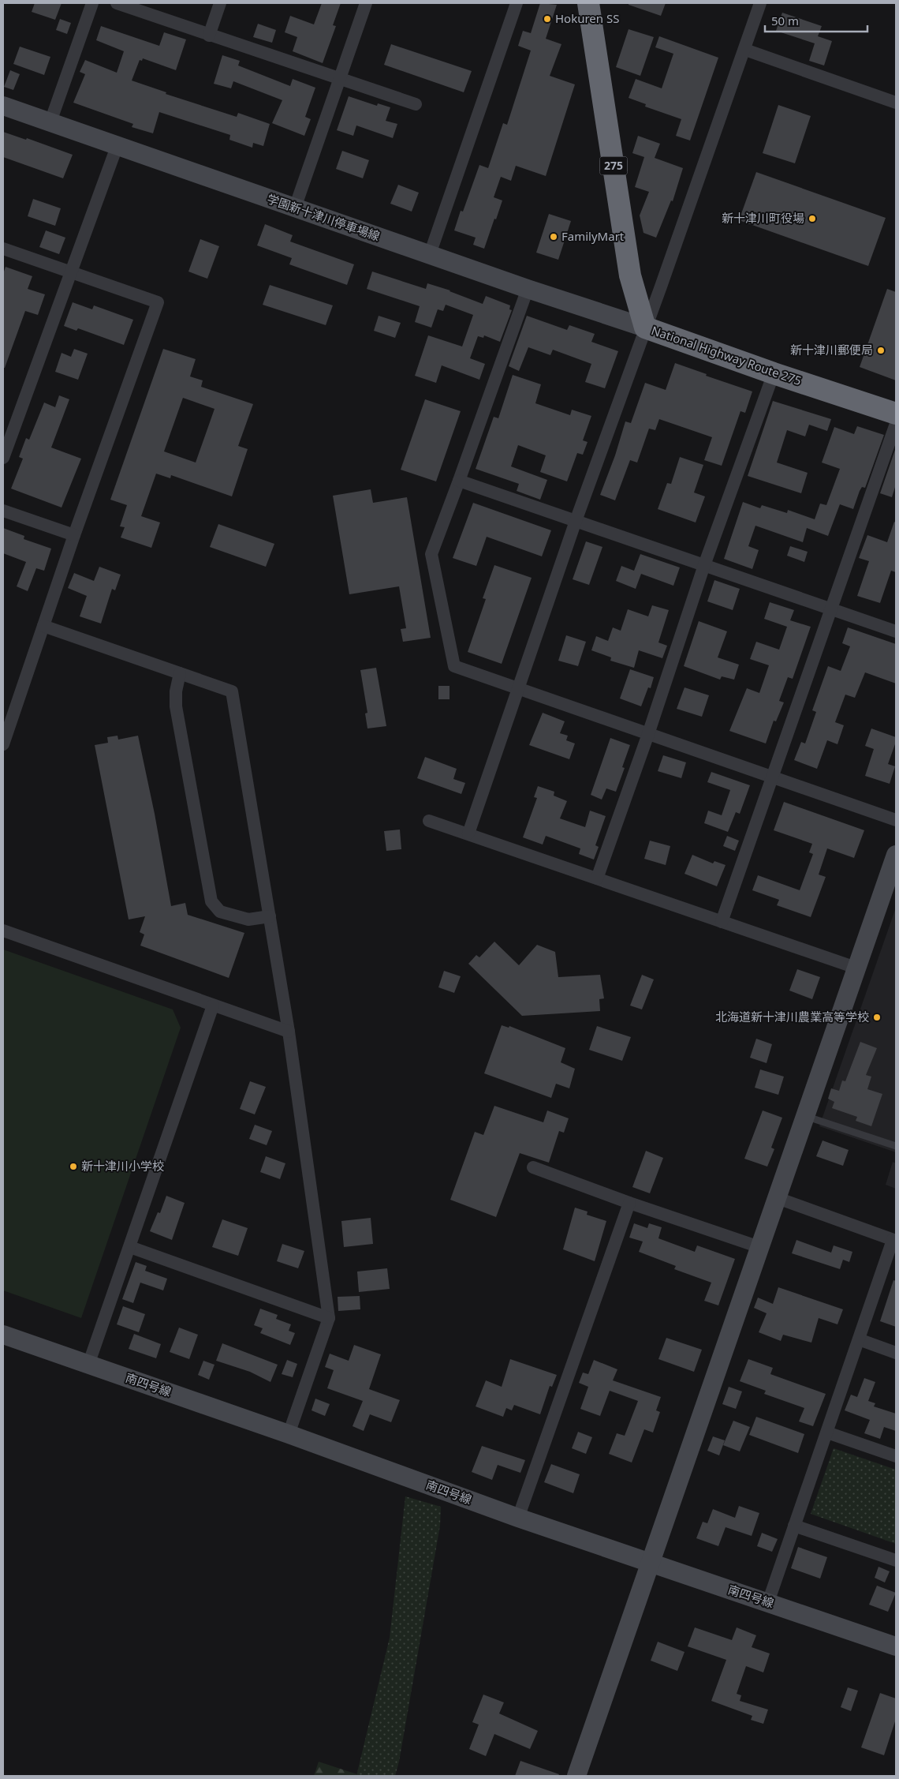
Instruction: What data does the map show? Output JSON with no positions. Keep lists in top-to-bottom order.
{
  "streets": {
    "highway": ["275", "National Highway Route 275"],
    "street": ["学園新十津川停車場線", "南四号線"]
  },
  "crossings": [
    ["学園新十津川停車場線", "National Highway Route 275"]
  ],
  "places": [
    "Hokuren SS",
    "新十津川町役場",
    "FamilyMart",
    "新十津川郵便局",
    "北海道新十津川農業高等学校",
    "新十津川小学校"
  ],
  "scale_bar": "50 m"
}
